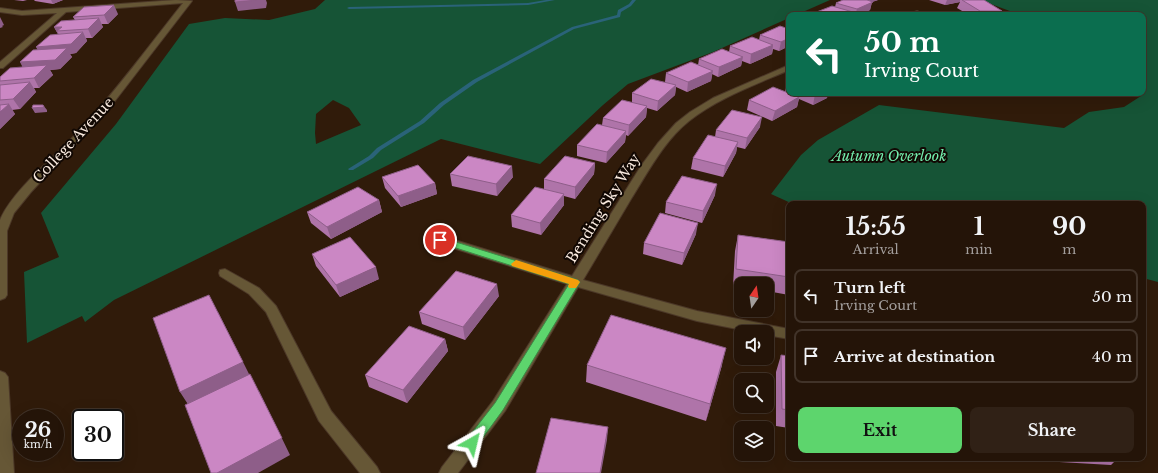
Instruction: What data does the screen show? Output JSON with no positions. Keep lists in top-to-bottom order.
{
  "streets": {
    "street": ["College Avenue", "Bending Sky Way"]
  },
  "parks": ["Autumn Overlook"],
  "north": "top",
  "page": {
    "turn": ["50 m", "Irving Court"],
    "eta": [
      "15:55",
      "Arrival",
      "1",
      "min",
      "90",
      "m"
    ],
    "list": [
      {
        "name": "Turn left",
        "note": "Irving Court",
        "value": "50 m"
      },
      {
        "name": "Arrive at destination",
        "value": "40 m"
      }
    ],
    "buttons": ["Exit", "Share"],
    "speed": "26 km/h",
    "limit": "30"
  }
}
